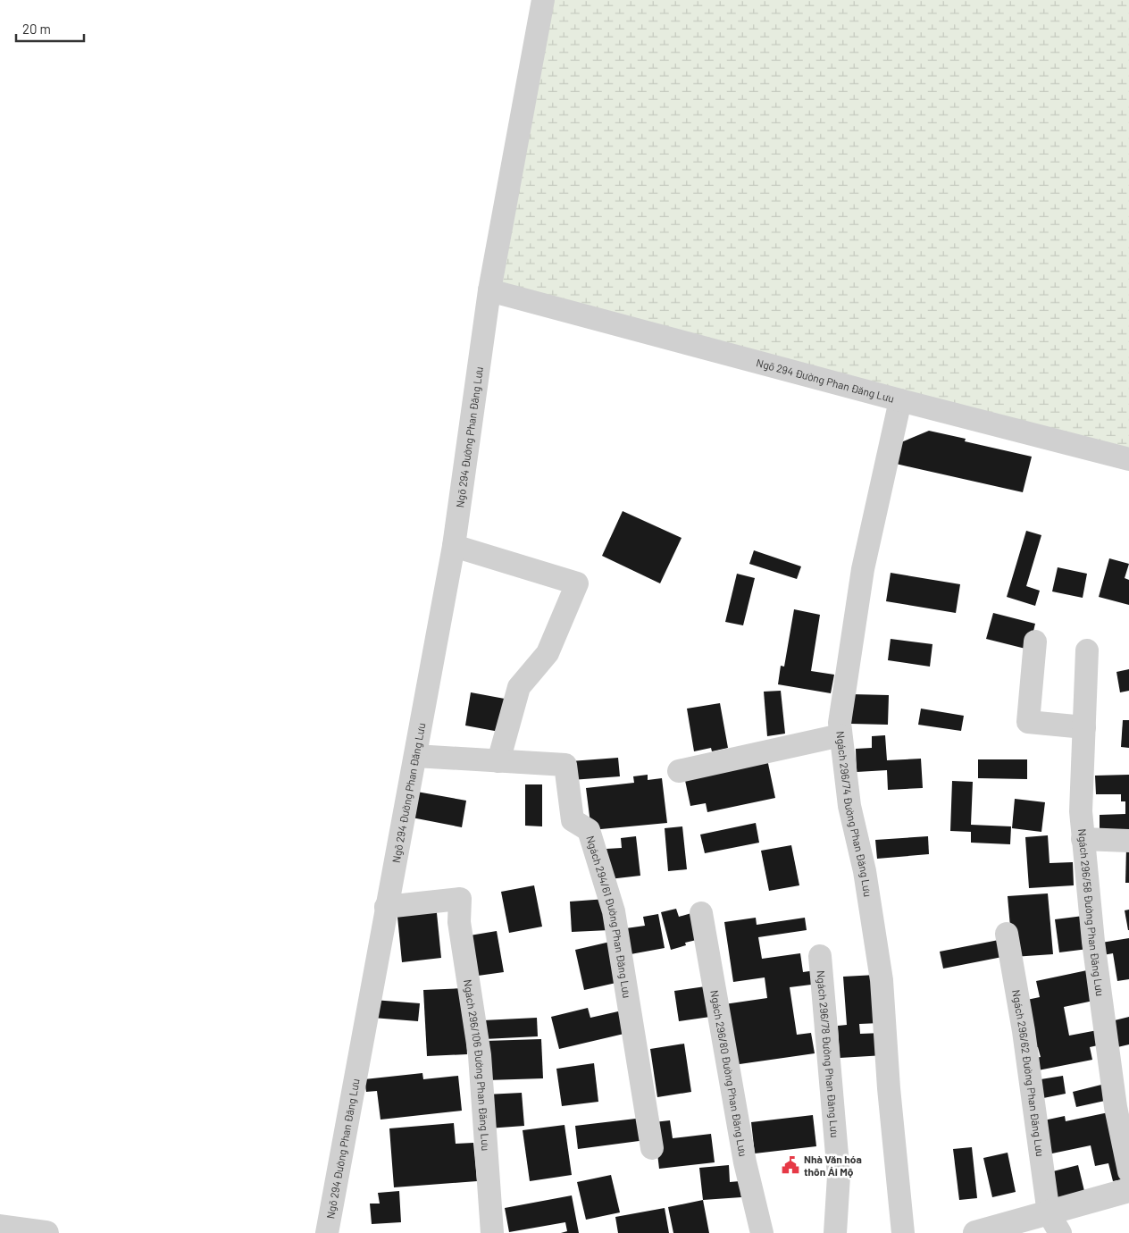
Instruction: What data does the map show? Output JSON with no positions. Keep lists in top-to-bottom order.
{
  "streets": {
    "street": [
      "Ngõ 294 Đường Phan Đăng Lưu",
      "Ngách 296/74 Đường Phan Đăng Lưu",
      "Ngách 296/58 Đường Phan Đăng Lưu",
      "Ngách 294/61 Đường Phan Đăng Lưu",
      "Ngách 296/78 Đường Phan Đăng Lưu",
      "Ngách 296/106 Đường Phan Đăng Lưu",
      "Ngách 296/80 Đường Phan Đăng Lưu",
      "Ngách 296/62 Đường Phan Đăng Lưu"
    ]
  },
  "crossings": [
    ["Ngõ 294 Đường Phan Đăng Lưu", "Ngách 296/74 Đường Phan Đăng Lưu"],
    ["Ngõ 294 Đường Phan Đăng Lưu", "Ngách 294/61 Đường Phan Đăng Lưu"],
    ["Ngõ 294 Đường Phan Đăng Lưu", "Ngách 296/106 Đường Phan Đăng Lưu"]
  ],
  "places": {
    "public building": ["Nhà Văn hóa thôn Ái Mộ"]
  },
  "scale_bar": "20 m"
}
